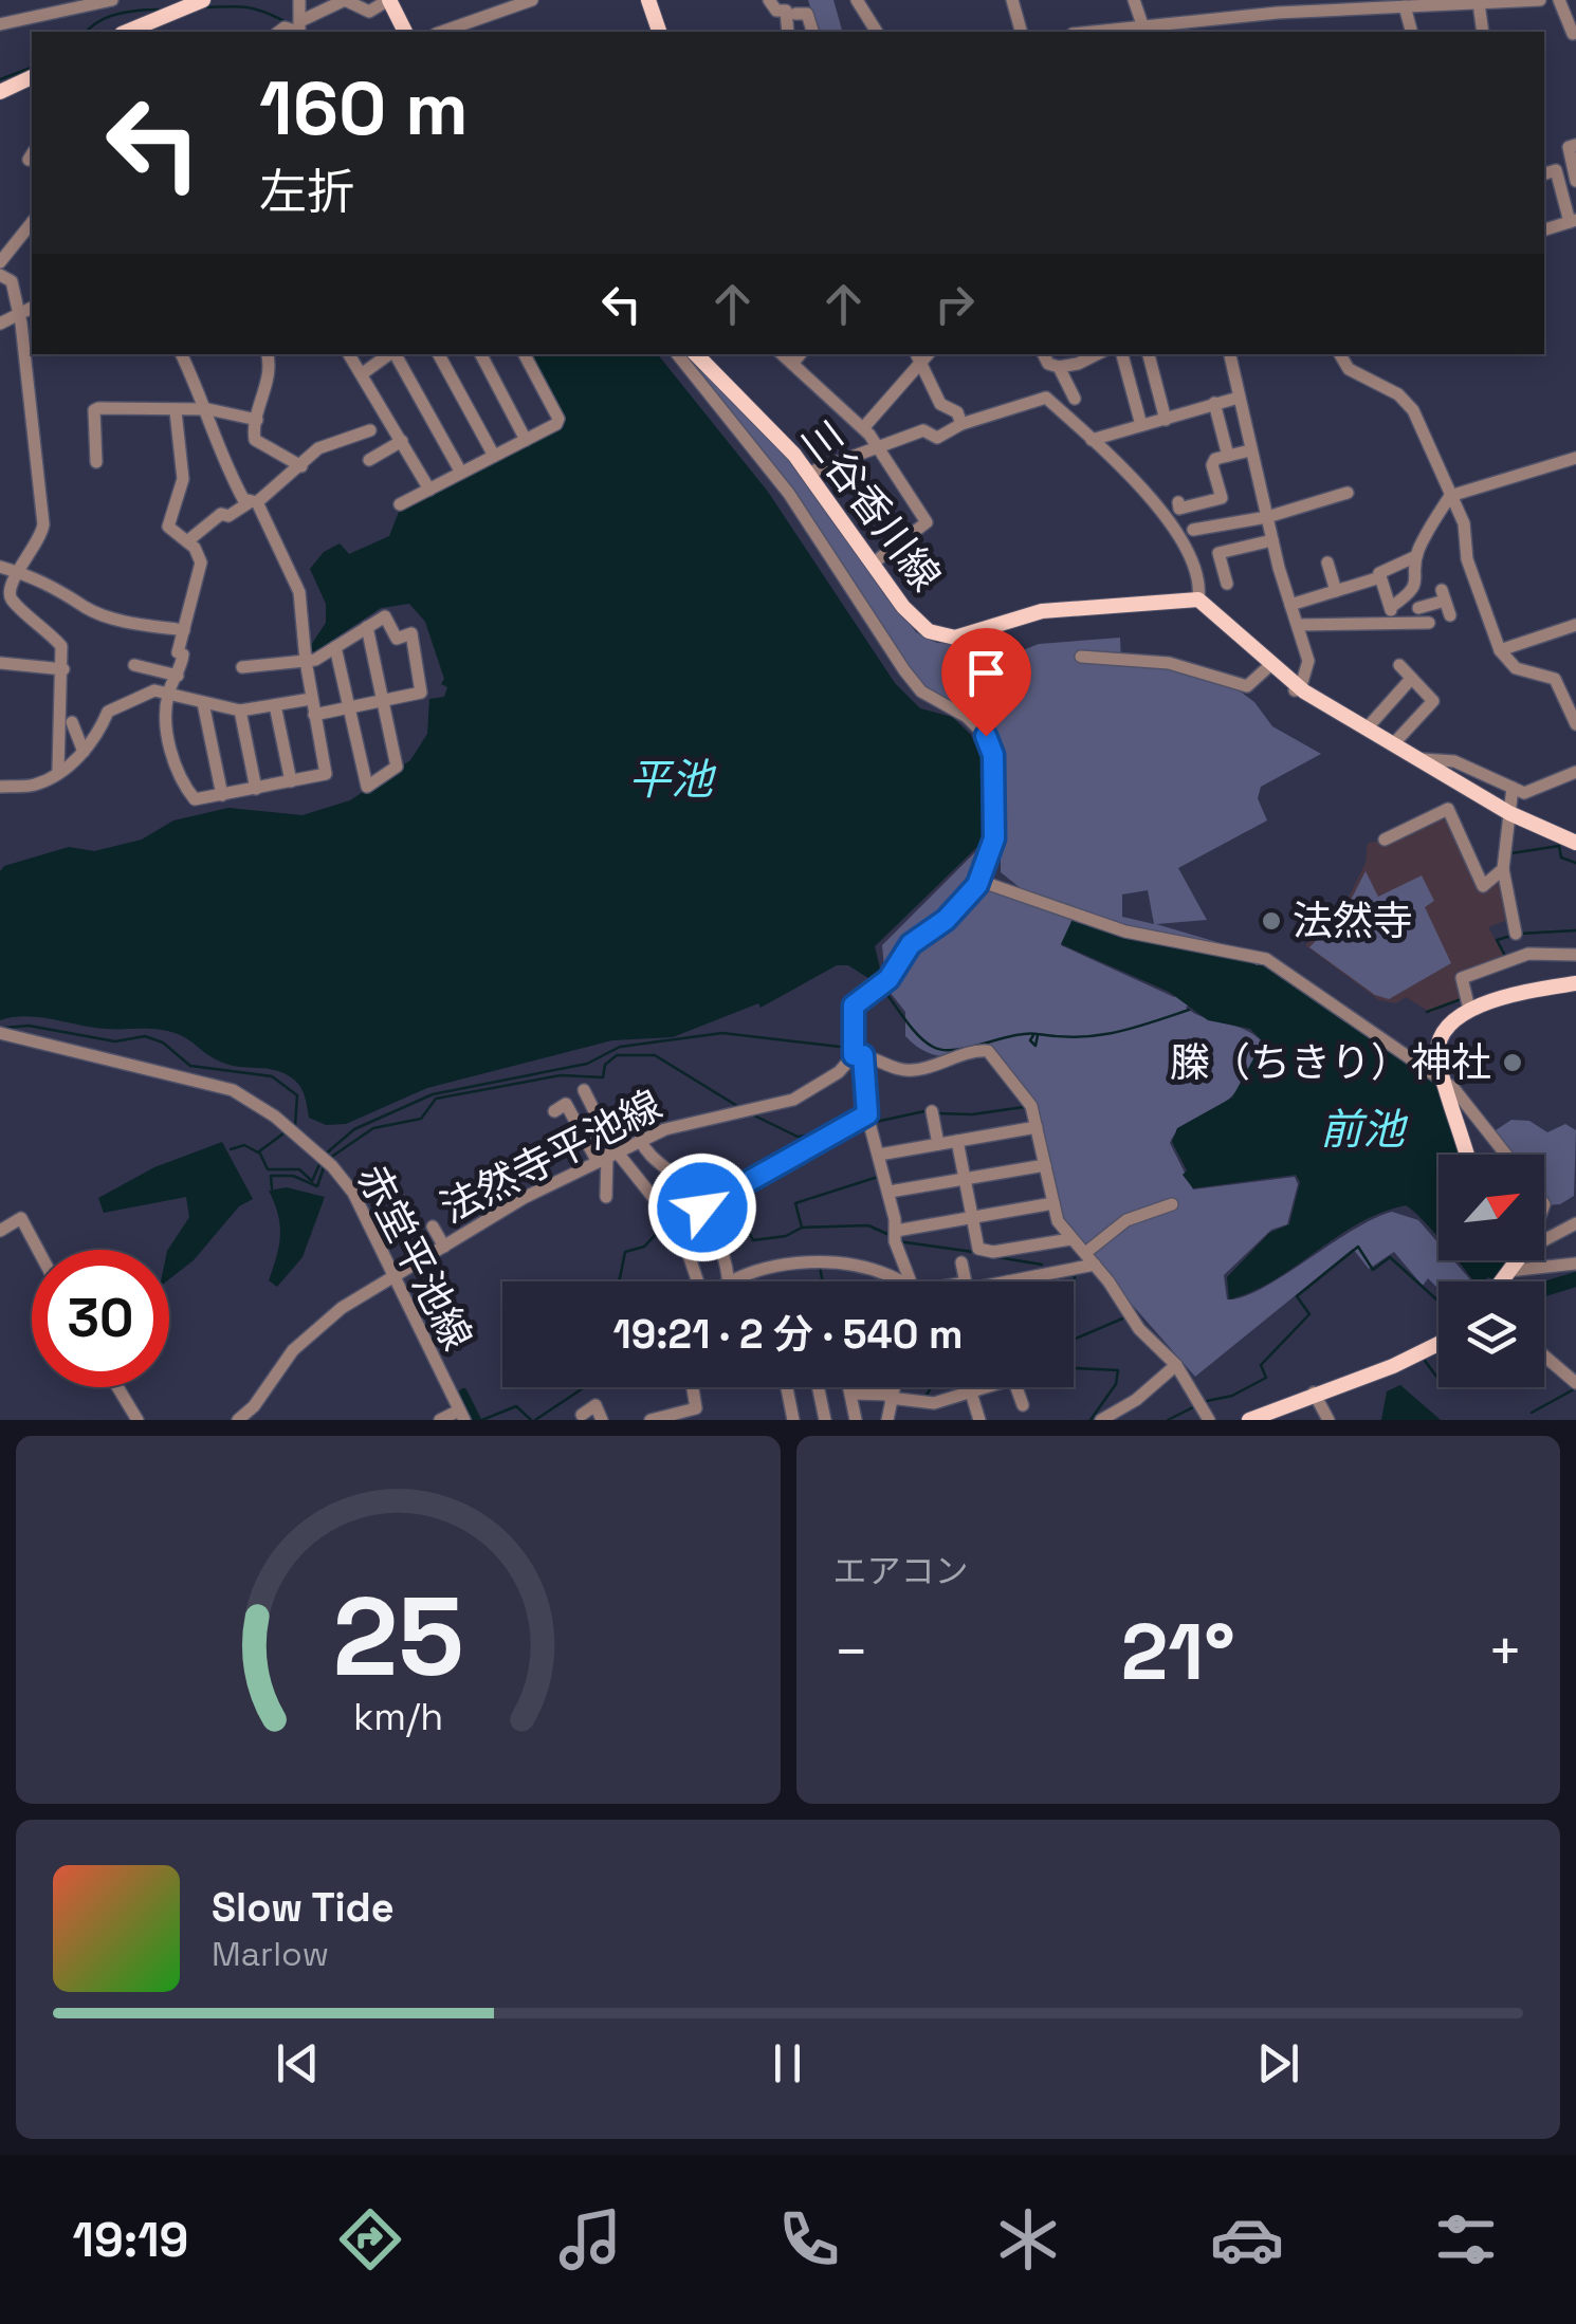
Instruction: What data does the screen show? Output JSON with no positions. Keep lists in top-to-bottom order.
{
  "streets": {
    "main road": ["三谷香川線"],
    "street": ["法然寺平池線", "赤堂平池線"]
  },
  "crossings": [
    ["法然寺平池線", "赤堂平池線"]
  ],
  "water": ["平池", "前池"],
  "places": ["法然寺", "榺（ちきり）神社"],
  "north": "top right",
  "page": {
    "turn": ["160 m", "左折"],
    "limit": "30",
    "trip": "19:21 · 2 分 · 540 m",
    "tile": "エアコン",
    "heat": ["−", "21°", "+"],
    "song": ["Slow Tide", "Marlow"],
    "tabs": "19:19",
    "gauge": ["25", "km/h"]
  }
}
